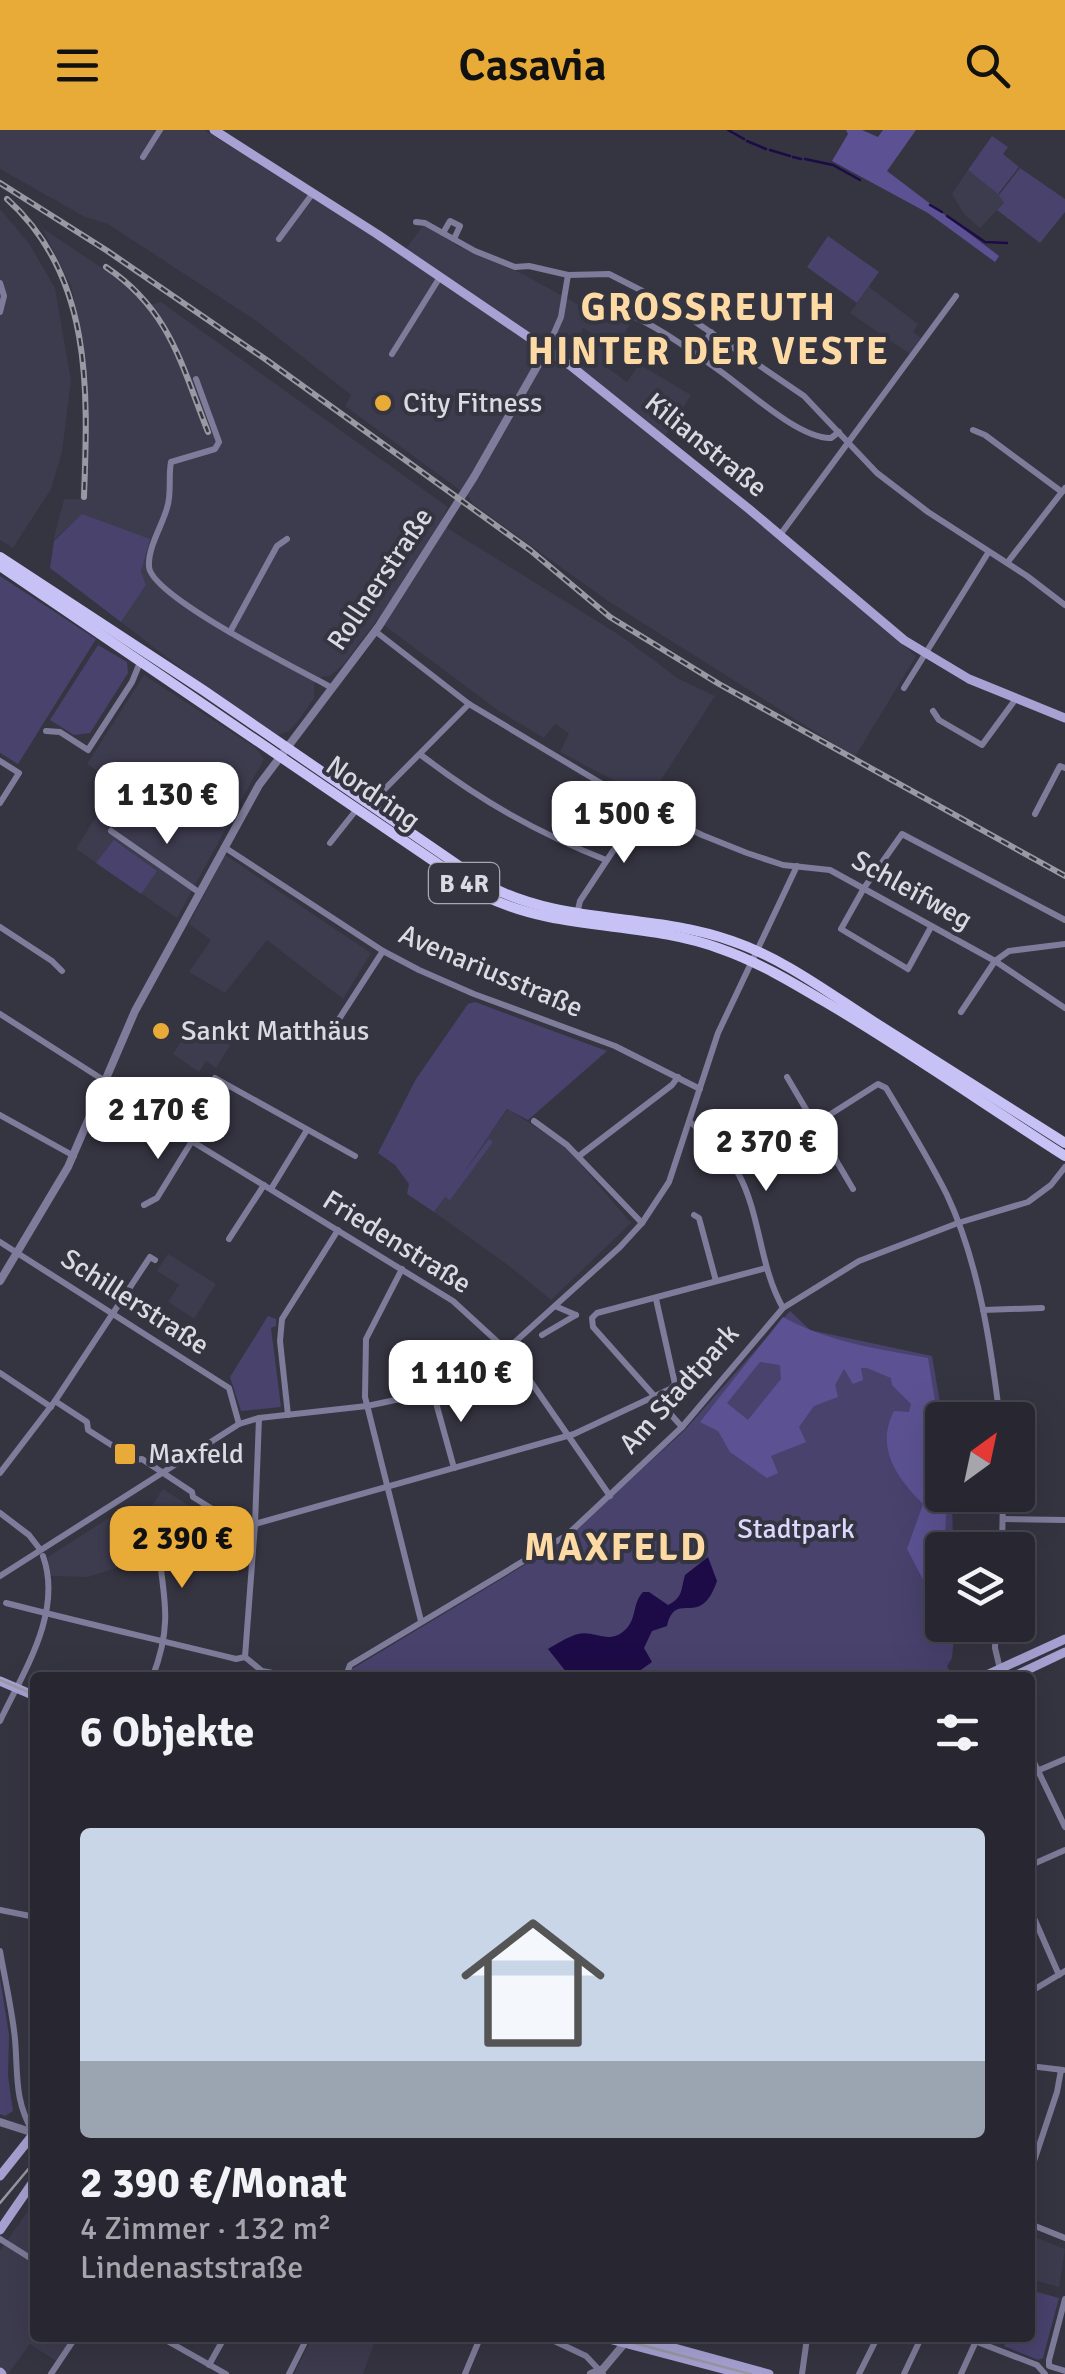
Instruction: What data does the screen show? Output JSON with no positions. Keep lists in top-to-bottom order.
{
  "streets": {
    "main road": ["Kilianstraße", "Nordring", "B 4R"],
    "street": [
      "Rollnerstraße",
      "Schleifweg",
      "Avenariusstraße",
      "Friedenstraße",
      "Schillerstraße",
      "Am Stadtpark"
    ]
  },
  "crossings": [
    ["Kilianstraße", "Rollnerstraße"],
    ["Rollnerstraße", "Nordring"],
    ["Rollnerstraße", "Schleifweg"],
    ["Rollnerstraße", "Avenariusstraße"],
    ["Rollnerstraße", "Friedenstraße"],
    ["Rollnerstraße", "Schillerstraße"],
    ["Friedenstraße", "Am Stadtpark"]
  ],
  "districts": ["GROSSREUTH HINTER DER VESTE", "MAXFELD"],
  "parks": ["Stadtpark"],
  "places": {
    "other": ["City Fitness", "Sankt Matthäus"],
    "transit": ["Maxfeld"]
  },
  "north": "top right",
  "page": {
    "header": "Casavia",
    "price": [
      "1 130 €",
      "1 500 €",
      "2 170 €",
      "2 370 €",
      "1 110 €",
      "2 390 €"
    ],
    "heading": "6 Objekte",
    "list": [
      {
        "name": "2 390 €/Monat",
        "note": "4 Zimmer · 132 m² · Lindenaststraße"
      }
    ]
  }
}
